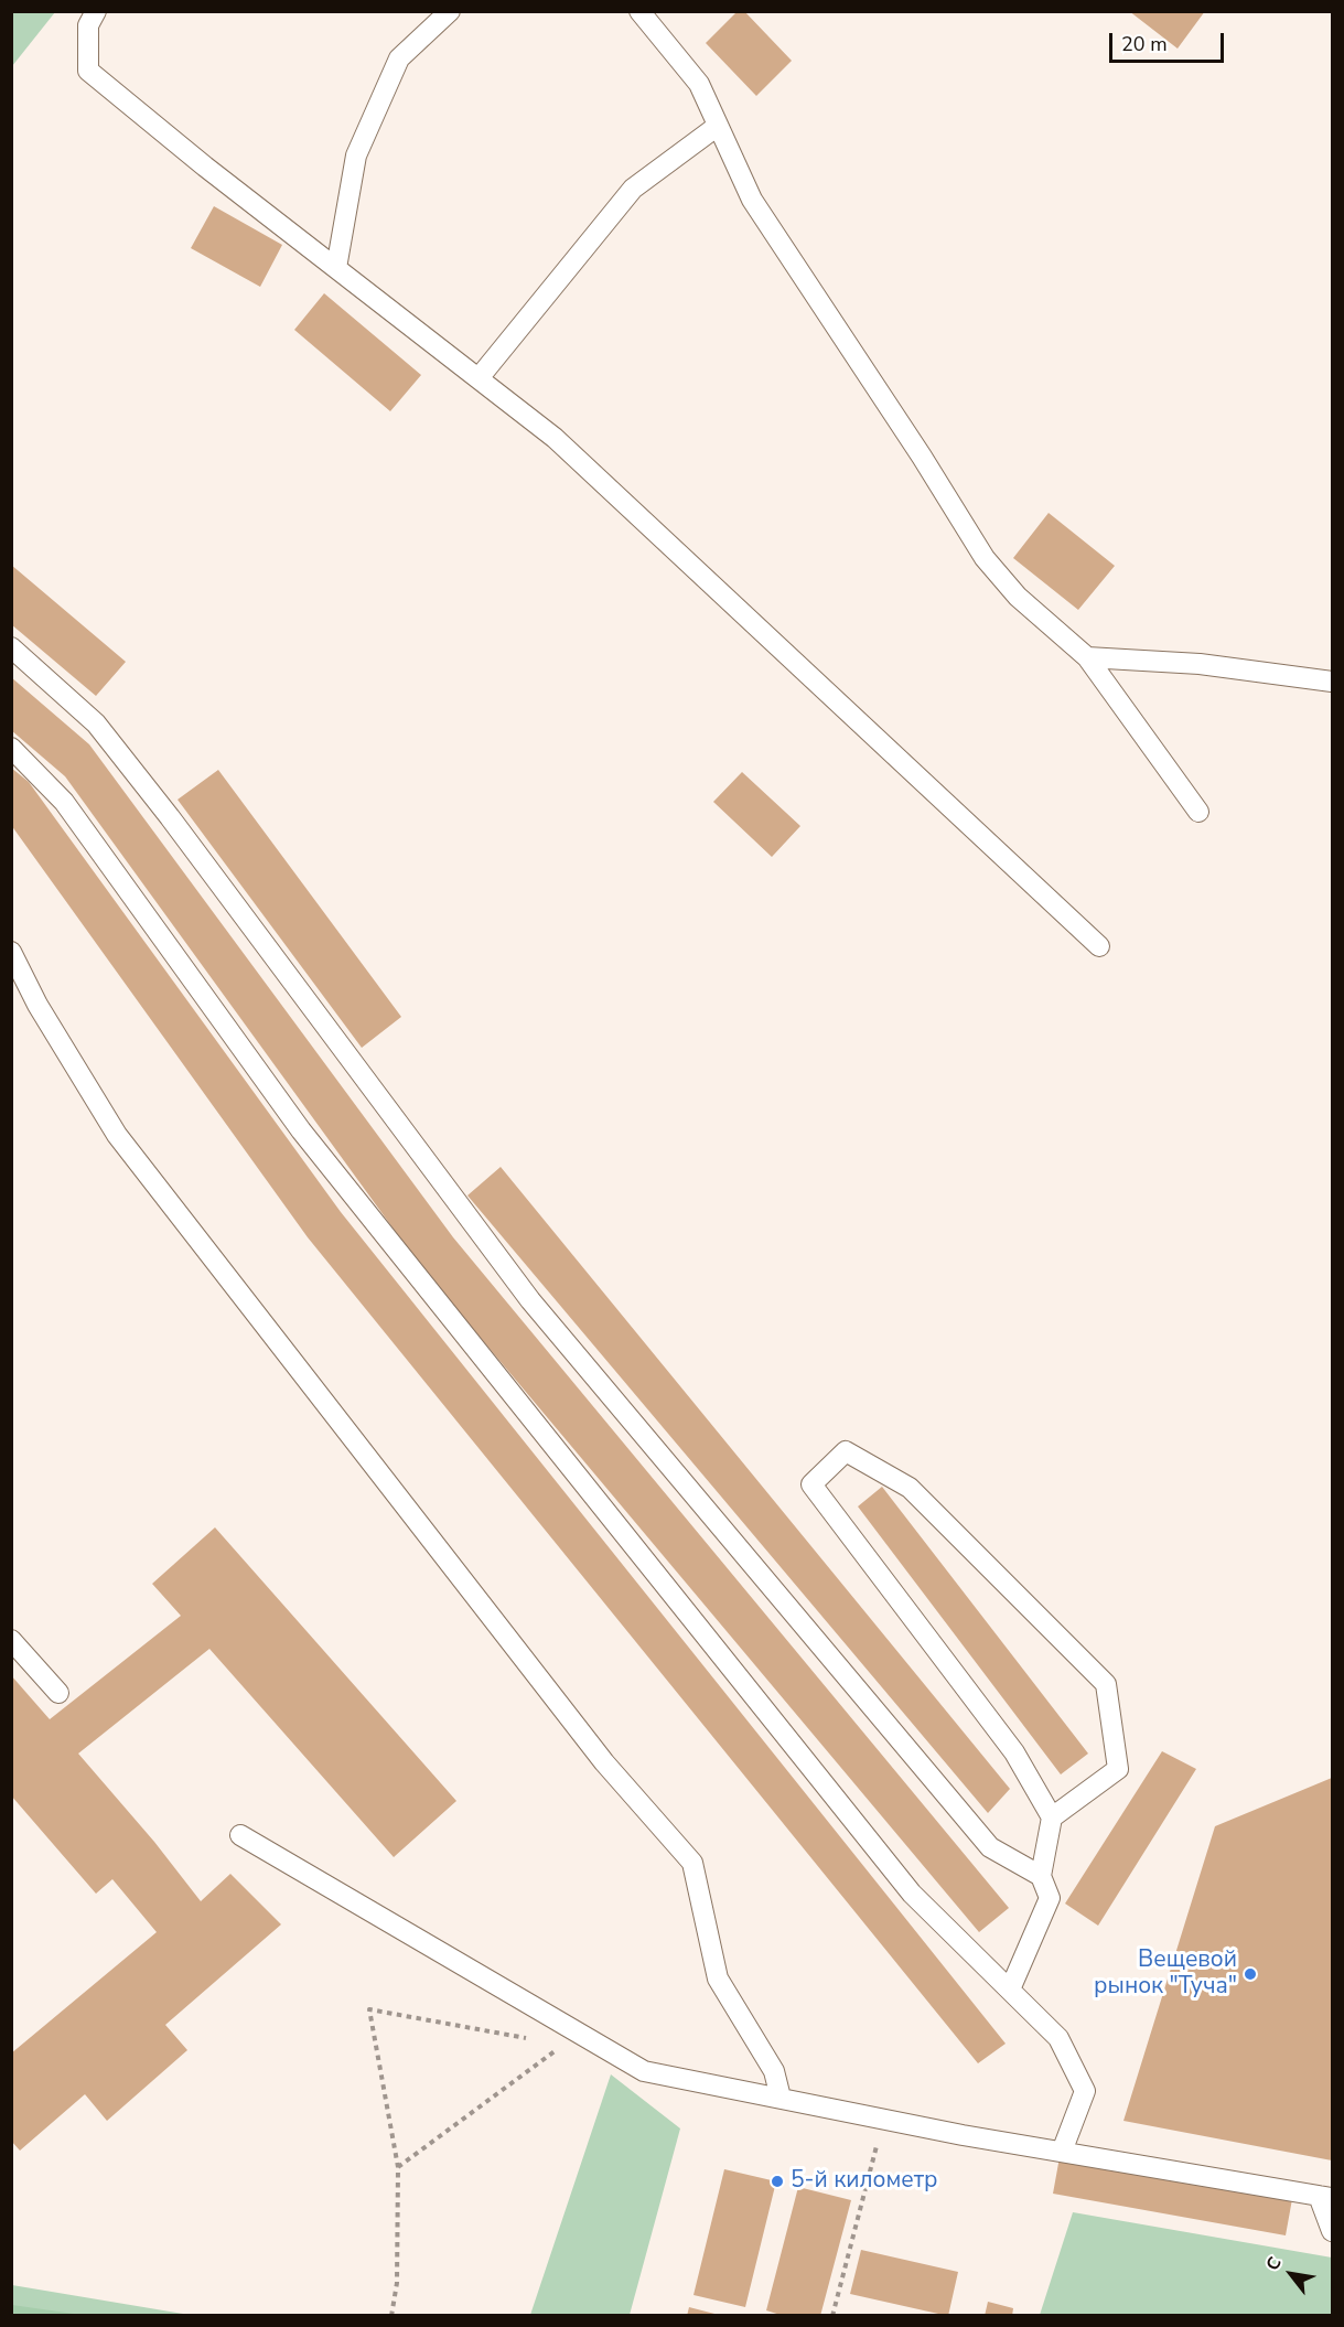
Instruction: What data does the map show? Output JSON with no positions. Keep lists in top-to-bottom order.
{
  "places": ["Вещевой рынок \"Туча\"", "5-й километр"],
  "scale_bar": "20 m",
  "north": "top left"
}
